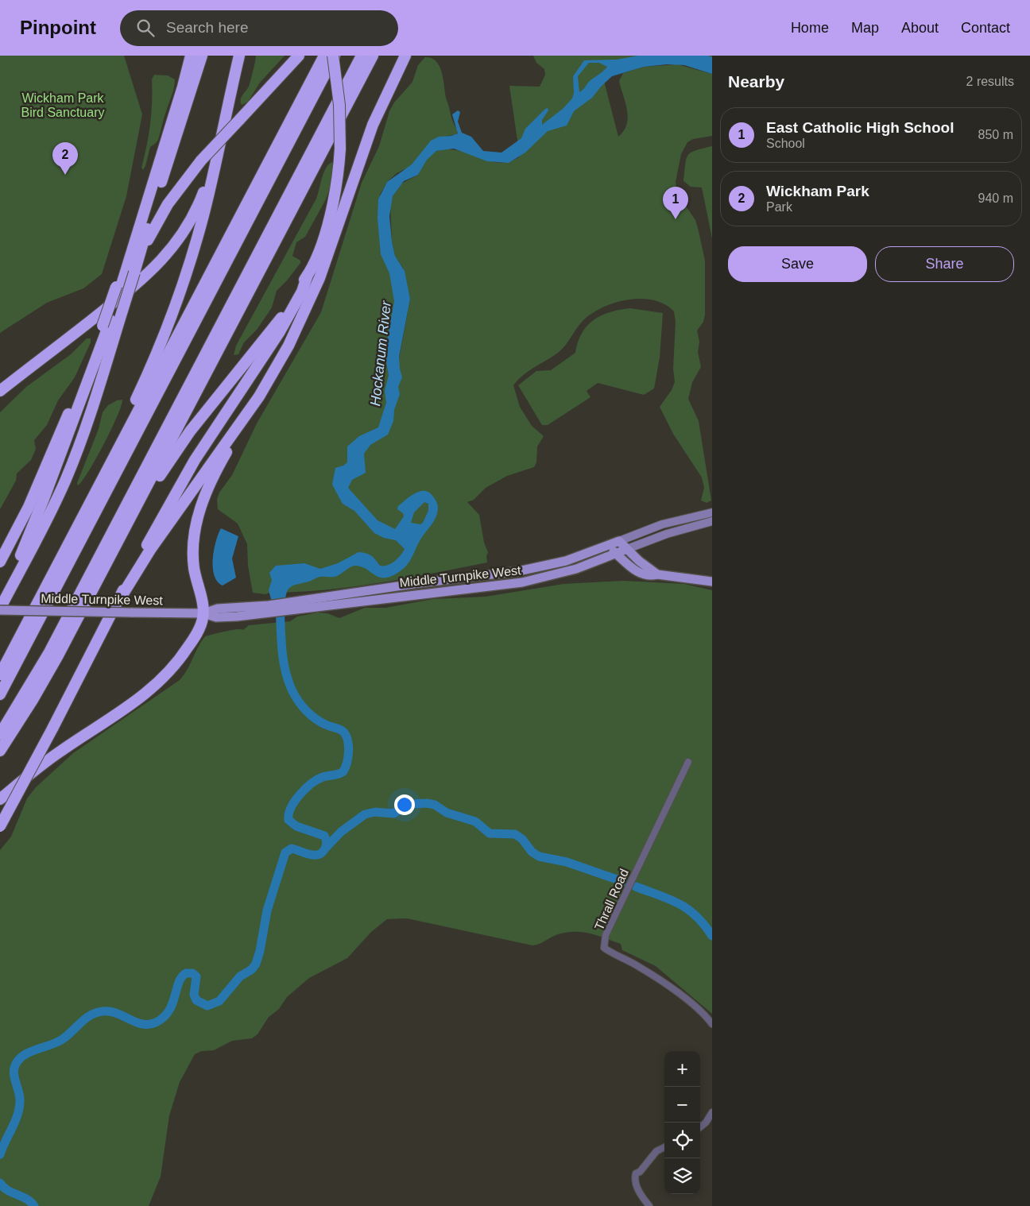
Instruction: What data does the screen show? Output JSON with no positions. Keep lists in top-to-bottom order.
{
  "streets": {
    "main road": ["Middle Turnpike West"],
    "street": ["Thrall Road"]
  },
  "water": ["Hockanum River"],
  "parks": ["Wickham Park Bird Sanctuary"],
  "page": {
    "header": "Pinpoint",
    "search": "Search here",
    "nav": [
      "Home",
      "Map",
      "About",
      "Contact"
    ],
    "heading": ["Nearby", "2 results"],
    "list": [
      {
        "mark": "1",
        "name": "East Catholic High School",
        "note": "School",
        "value": "850 m"
      },
      {
        "mark": "2",
        "name": "Wickham Park",
        "note": "Park",
        "value": "940 m"
      }
    ],
    "pins": ["2", "1"],
    "buttons": ["Save", "Share"],
    "map_buttons": ["+", "−"]
  }
}
